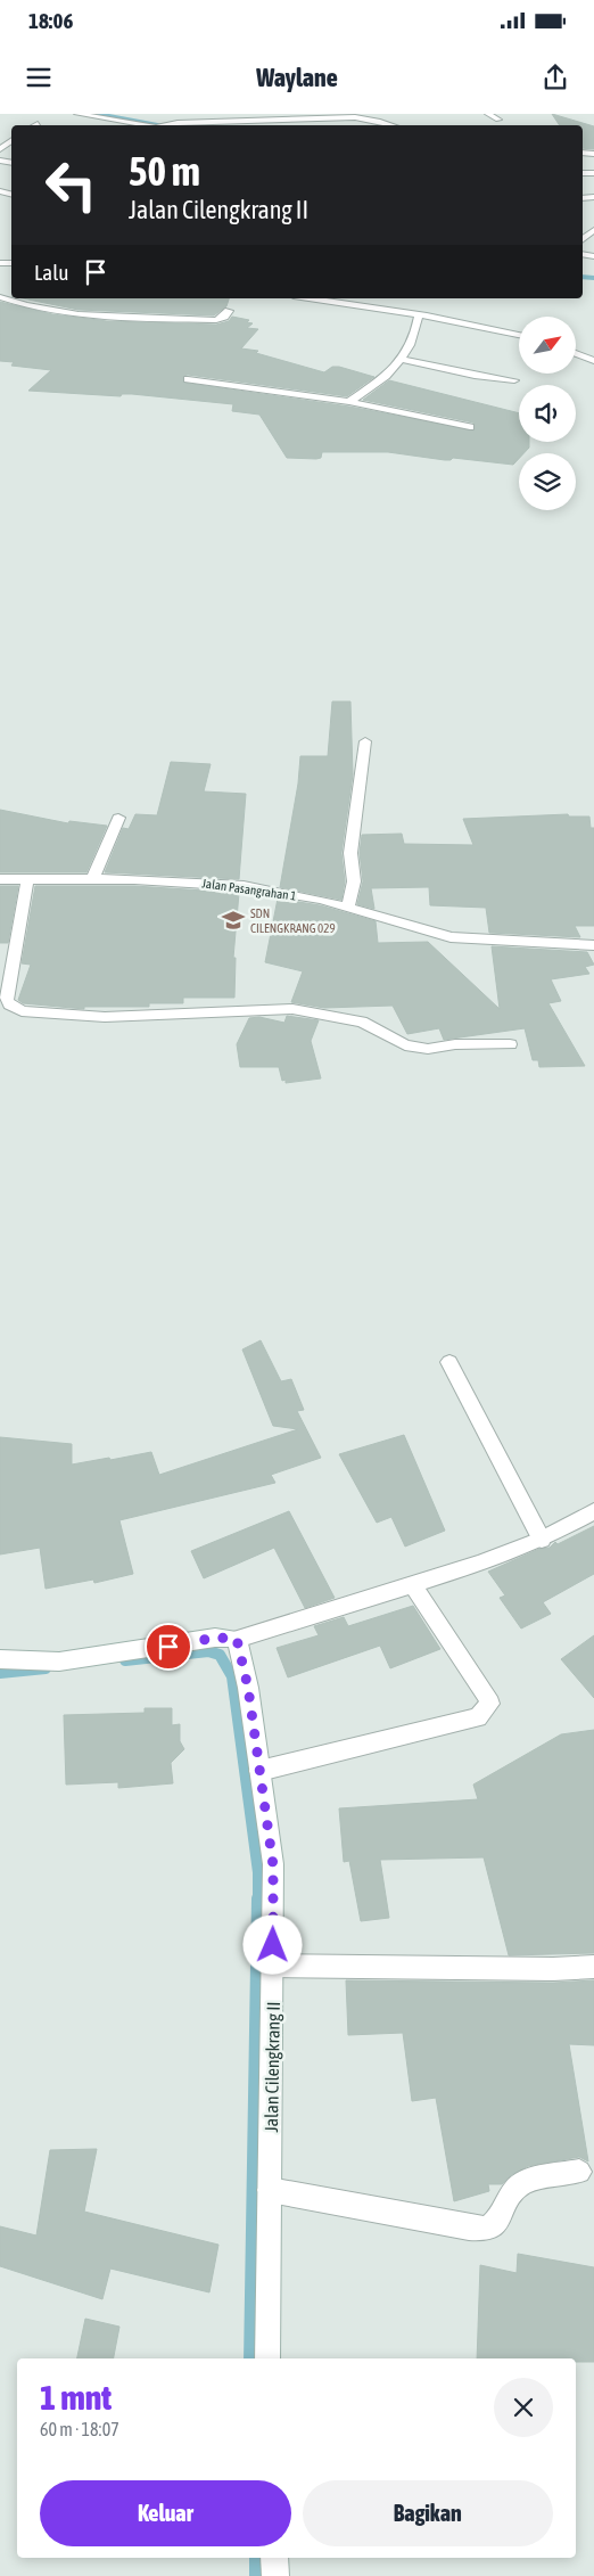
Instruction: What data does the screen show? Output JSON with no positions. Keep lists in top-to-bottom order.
{
  "streets": {
    "street": ["Jalan Pasangrahan 1", "Jalan Cilengkrang II"]
  },
  "places": {
    "school or university": ["SDN CILENGKRANG 029"]
  },
  "north": "top right",
  "page": {
    "status": "18:06",
    "header": "Waylane",
    "turn": ["50 m", "Jalan Cilengkrang II"],
    "then": "Lalu",
    "heading": ["1 mnt", "60 m · 18:07"],
    "buttons": ["Keluar", "Bagikan"]
  }
}
